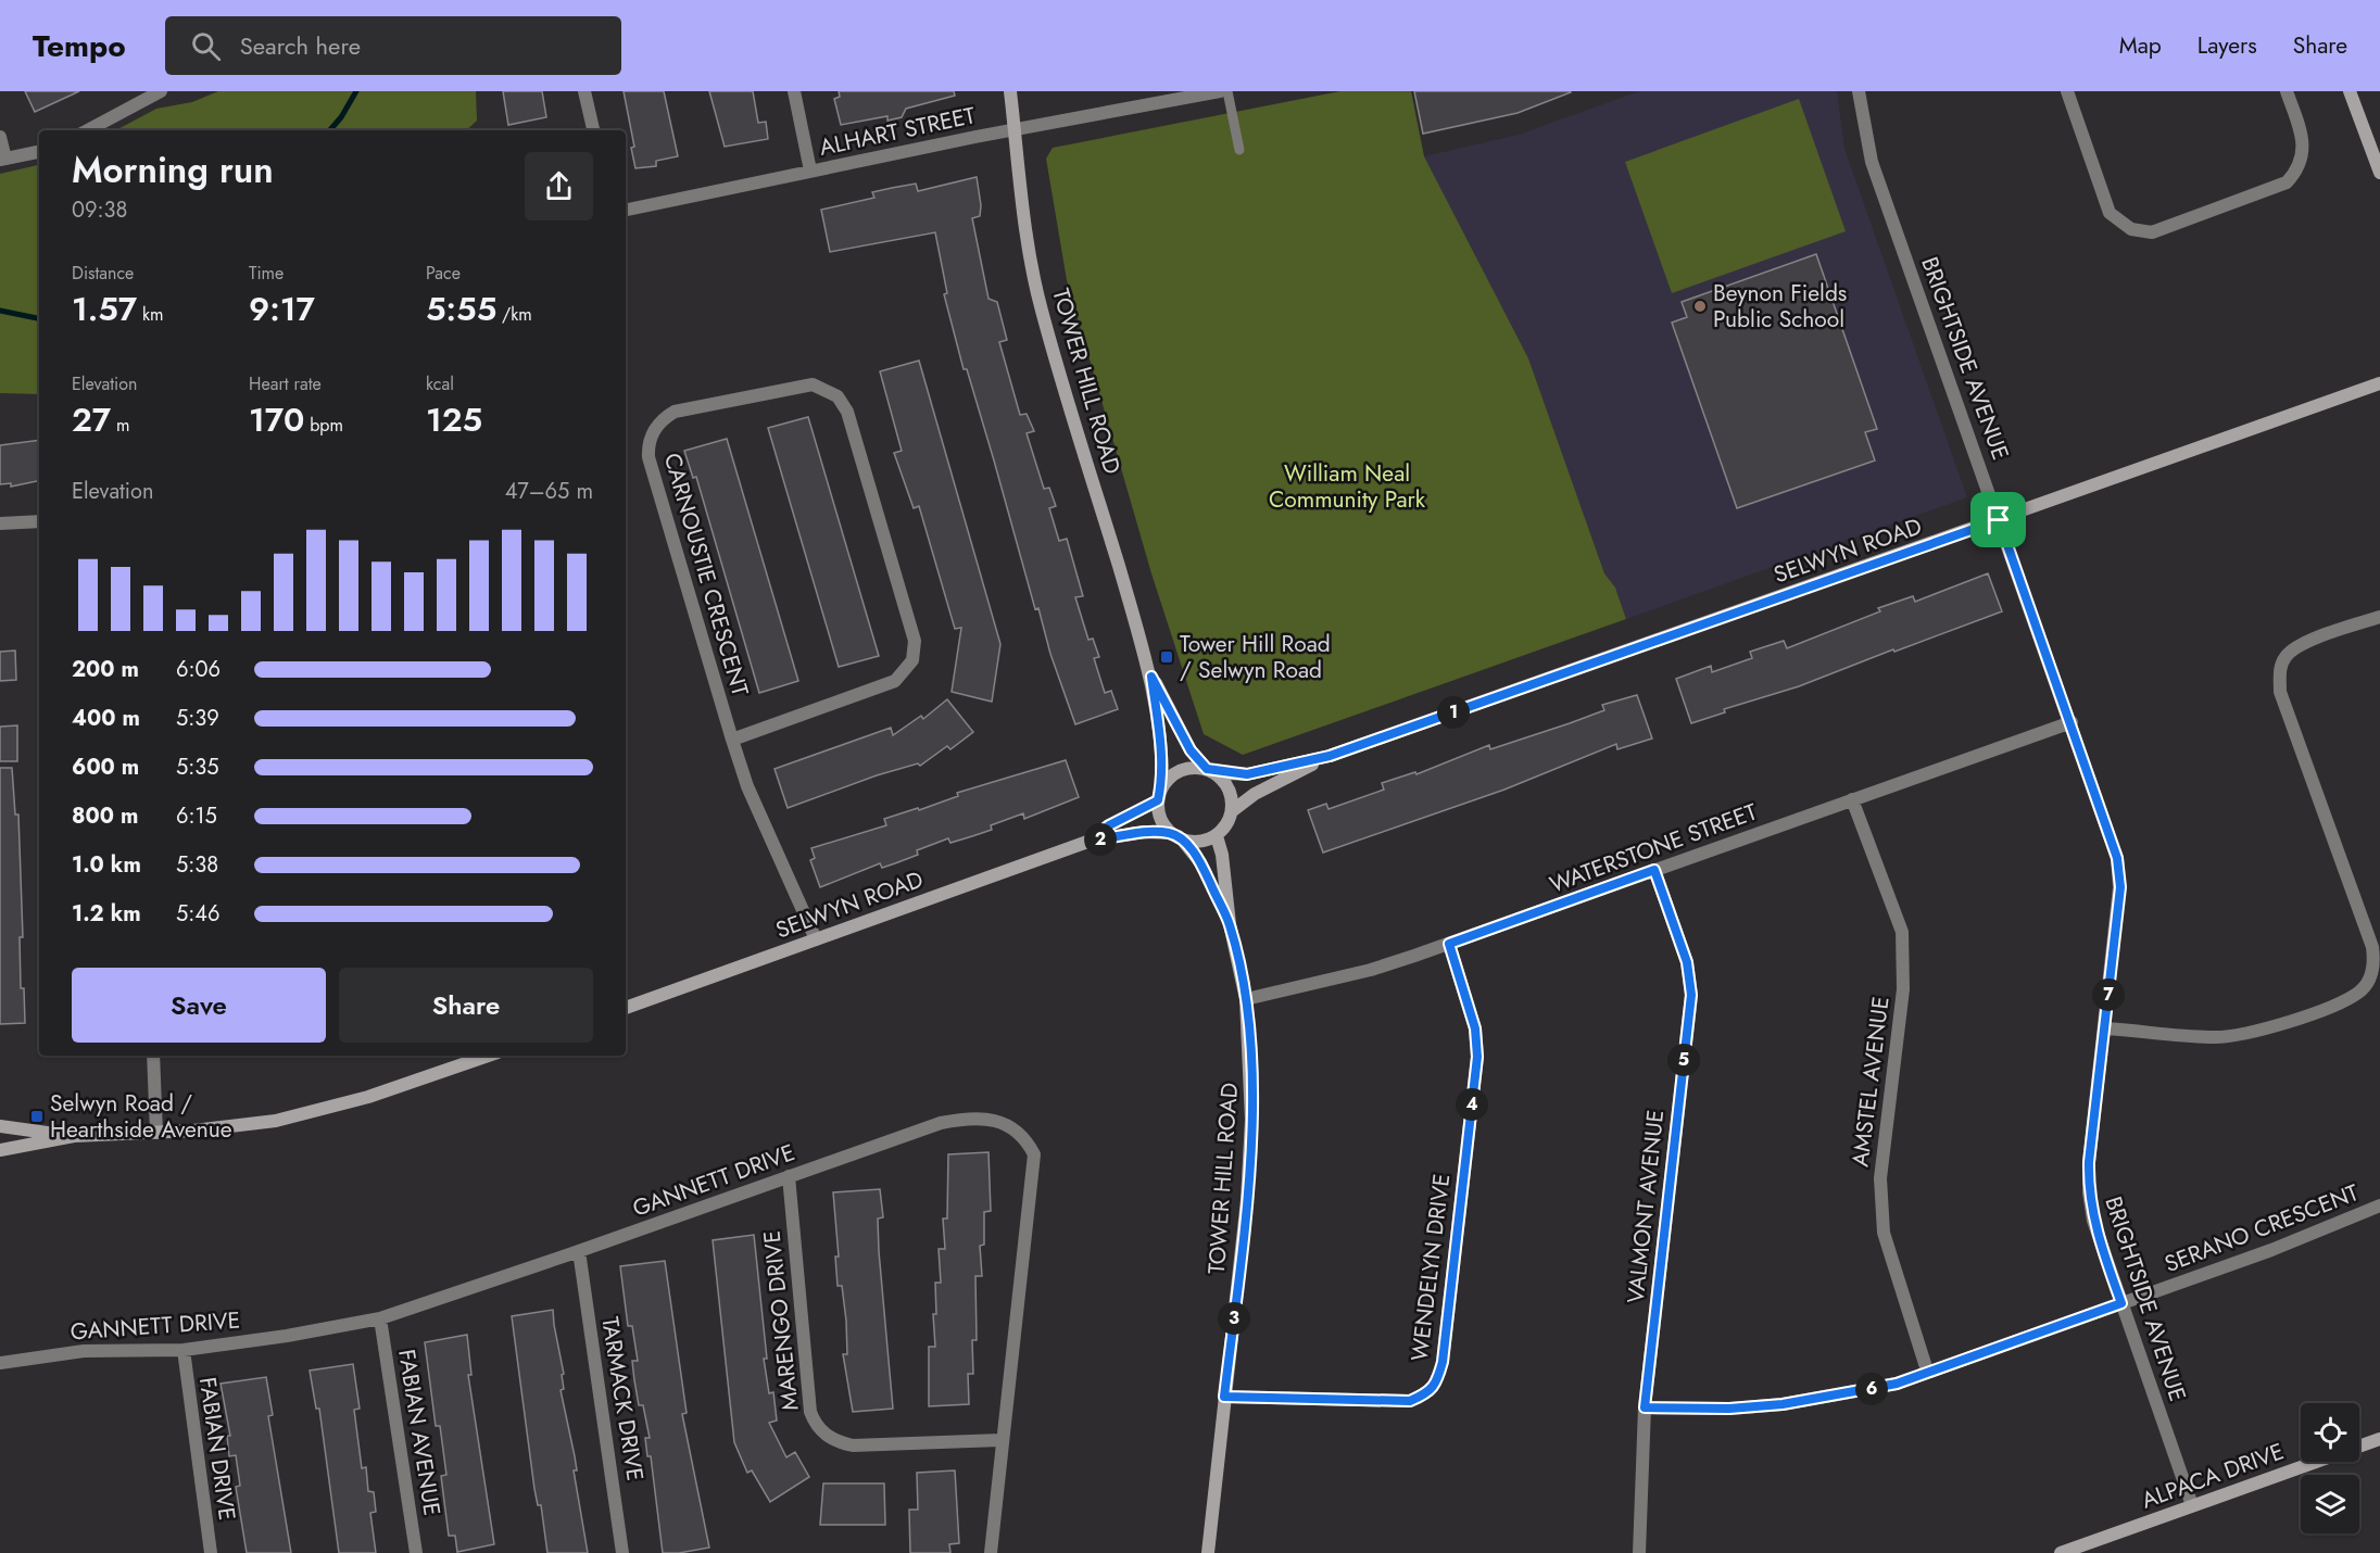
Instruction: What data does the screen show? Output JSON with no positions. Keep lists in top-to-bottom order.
{
  "streets": {
    "street": [
      "ALHART STREET",
      "BRIGHTSIDE AVENUE",
      "TOWER HILL ROAD",
      "SELWYN ROAD",
      "CARNOUSTIE CRESCENT",
      "WATERSTONE STREET",
      "AMSTEL AVENUE",
      "GANNETT DRIVE",
      "VALMONT AVENUE",
      "SERANO CRESCENT",
      "WENDELYN DRIVE",
      "MARENGO DRIVE",
      "TARMACK DRIVE",
      "FABIAN AVENUE",
      "FABIAN DRIVE",
      "ALPACA DRIVE"
    ]
  },
  "crossings": [
    ["ALHART STREET", "TOWER HILL ROAD"],
    ["BRIGHTSIDE AVENUE", "SELWYN ROAD"],
    ["BRIGHTSIDE AVENUE", "WATERSTONE STREET"],
    ["BRIGHTSIDE AVENUE", "SERANO CRESCENT"],
    ["BRIGHTSIDE AVENUE", "ALPACA DRIVE"],
    ["TOWER HILL ROAD", "SELWYN ROAD"],
    ["TOWER HILL ROAD", "WATERSTONE STREET"],
    ["TOWER HILL ROAD", "WENDELYN DRIVE"],
    ["SELWYN ROAD", "CARNOUSTIE CRESCENT"],
    ["WATERSTONE STREET", "AMSTEL AVENUE"],
    ["WATERSTONE STREET", "VALMONT AVENUE"],
    ["WATERSTONE STREET", "WENDELYN DRIVE"],
    ["AMSTEL AVENUE", "SERANO CRESCENT"],
    ["GANNETT DRIVE", "MARENGO DRIVE"],
    ["GANNETT DRIVE", "TARMACK DRIVE"],
    ["GANNETT DRIVE", "FABIAN AVENUE"],
    ["GANNETT DRIVE", "FABIAN DRIVE"],
    ["VALMONT AVENUE", "SERANO CRESCENT"]
  ],
  "parks": ["William Neal Community Park"],
  "places": {
    "other": ["Beynon Fields Public School"],
    "transit": ["Tower Hill Road / Selwyn Road", "Selwyn Road / Hearthside Avenue"]
  },
  "page": {
    "header": "Tempo",
    "search": "Search here",
    "nav": ["Map", "Layers", "Share"],
    "heading": ["Morning run", "09:38"],
    "stats": [
      ["Distance", "1.57 km"],
      ["Time", "9:17"],
      ["Pace", "5:55 /km"],
      ["Elevation", "27 m"],
      ["Heart rate", "170 bpm"],
      ["kcal", "125"]
    ],
    "chart": ["Elevation", "47–65 m"],
    "list": [
      {
        "name": "200 m",
        "note": "6:06"
      },
      {
        "name": "400 m",
        "note": "5:39"
      },
      {
        "name": "600 m",
        "note": "5:35"
      },
      {
        "name": "800 m",
        "note": "6:15"
      },
      {
        "name": "1.0 km",
        "note": "5:38"
      },
      {
        "name": "1.2 km",
        "note": "5:46"
      }
    ],
    "pins": [
      "1",
      "2",
      "7",
      "5",
      "4",
      "3",
      "6"
    ],
    "buttons": ["Save", "Share"]
  }
}
